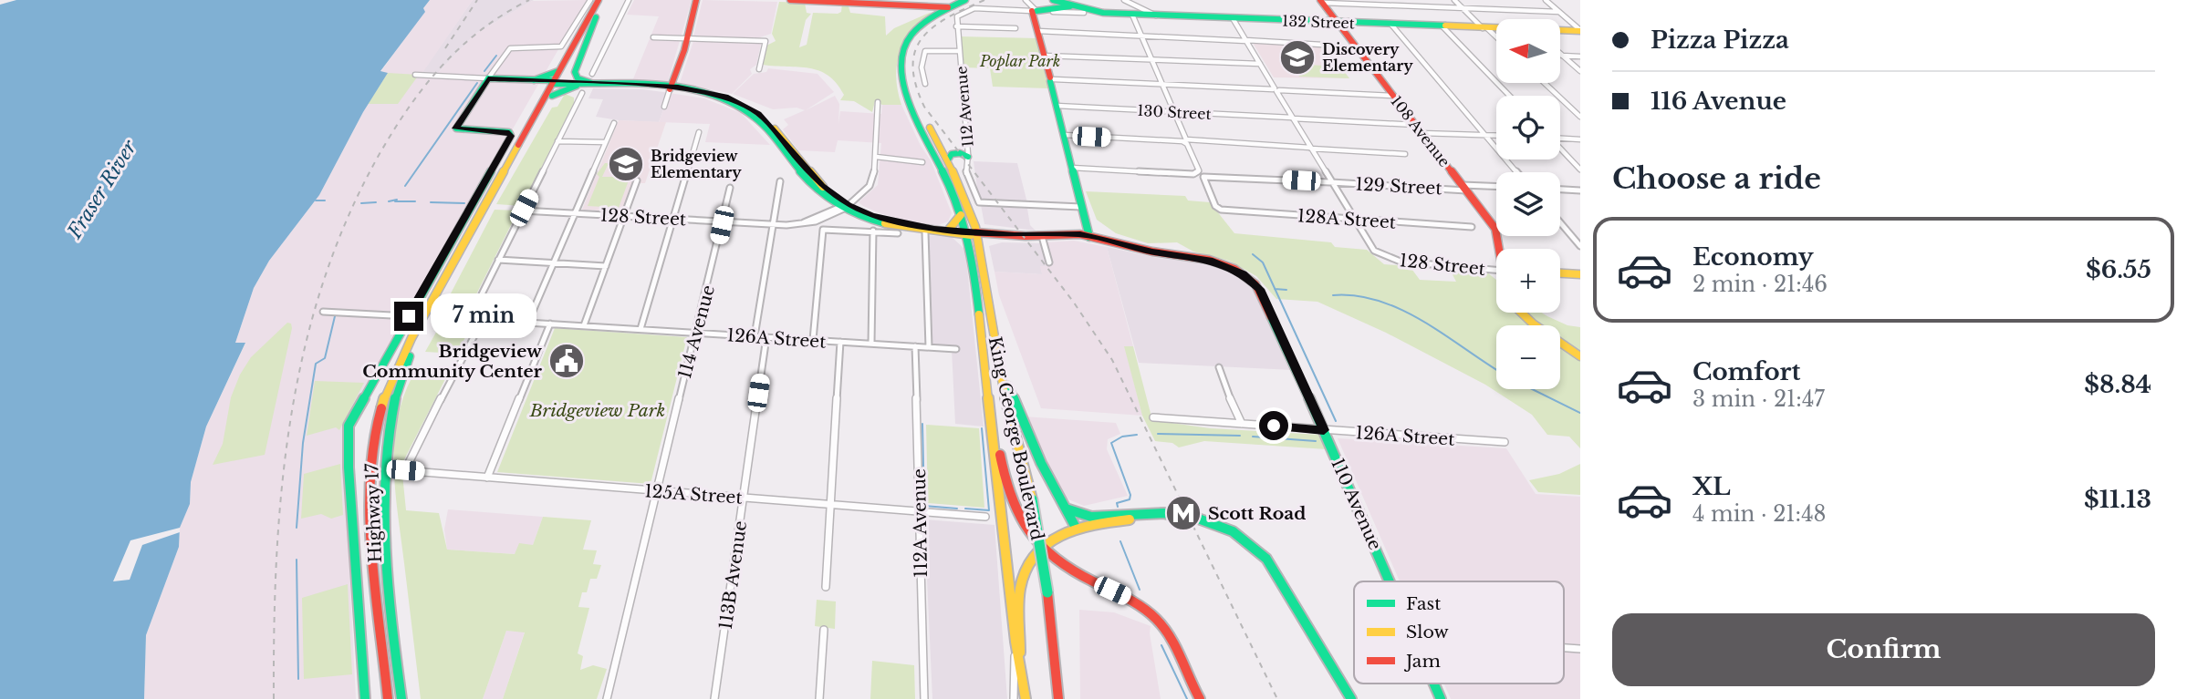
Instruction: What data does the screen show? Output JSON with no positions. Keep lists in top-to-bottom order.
{
  "streets": {
    "main road": [
      "132 Street",
      "108 Avenue",
      "King George Boulevard",
      "110 Avenue",
      "Highway 17"
    ],
    "street": [
      "112 Avenue",
      "130 Street",
      "129 Street",
      "128 Street",
      "128A Street",
      "114 Avenue",
      "126A Street",
      "125A Street",
      "112A Avenue",
      "113B Avenue"
    ]
  },
  "crossings": [
    ["132 Street", "108 Avenue"],
    ["132 Street", "King George Boulevard"],
    ["130 Street", "108 Avenue"],
    ["108 Avenue", "129 Street"],
    ["129 Street", "128A Street"],
    ["128 Street", "128A Street"],
    ["128 Street", "114 Avenue"],
    ["114 Avenue", "126A Street"],
    ["114 Avenue", "125A Street"],
    ["126A Street", "125A Street"],
    ["126A Street", "110 Avenue"],
    ["126A Street", "112A Avenue"],
    ["126A Street", "113B Avenue"],
    ["125A Street", "112A Avenue"],
    ["125A Street", "113B Avenue"]
  ],
  "water": ["Fraser River"],
  "parks": ["Poplar Park", "Bridgeview Park"],
  "places": {
    "school or university": ["Discovery Elementary", "Bridgeview Elementary"],
    "public building": ["Bridgeview Community Center"],
    "metro station": ["Scott Road"]
  },
  "legend": ["Fast", "Slow", "Jam"],
  "north": "left",
  "page": {
    "banner": ["Pizza Pizza", "116 Avenue"],
    "map_buttons": ["+", "−"],
    "heading": "Choose a ride",
    "list": [
      {
        "name": "Economy",
        "note": "2 min · 21:46",
        "value": "$6.55"
      },
      {
        "name": "Comfort",
        "note": "3 min · 21:47",
        "value": "$8.84"
      },
      {
        "name": "XL",
        "note": "4 min · 21:48",
        "value": "$11.13"
      }
    ],
    "bubble": "7 min",
    "buttons": "Confirm"
  }
}
